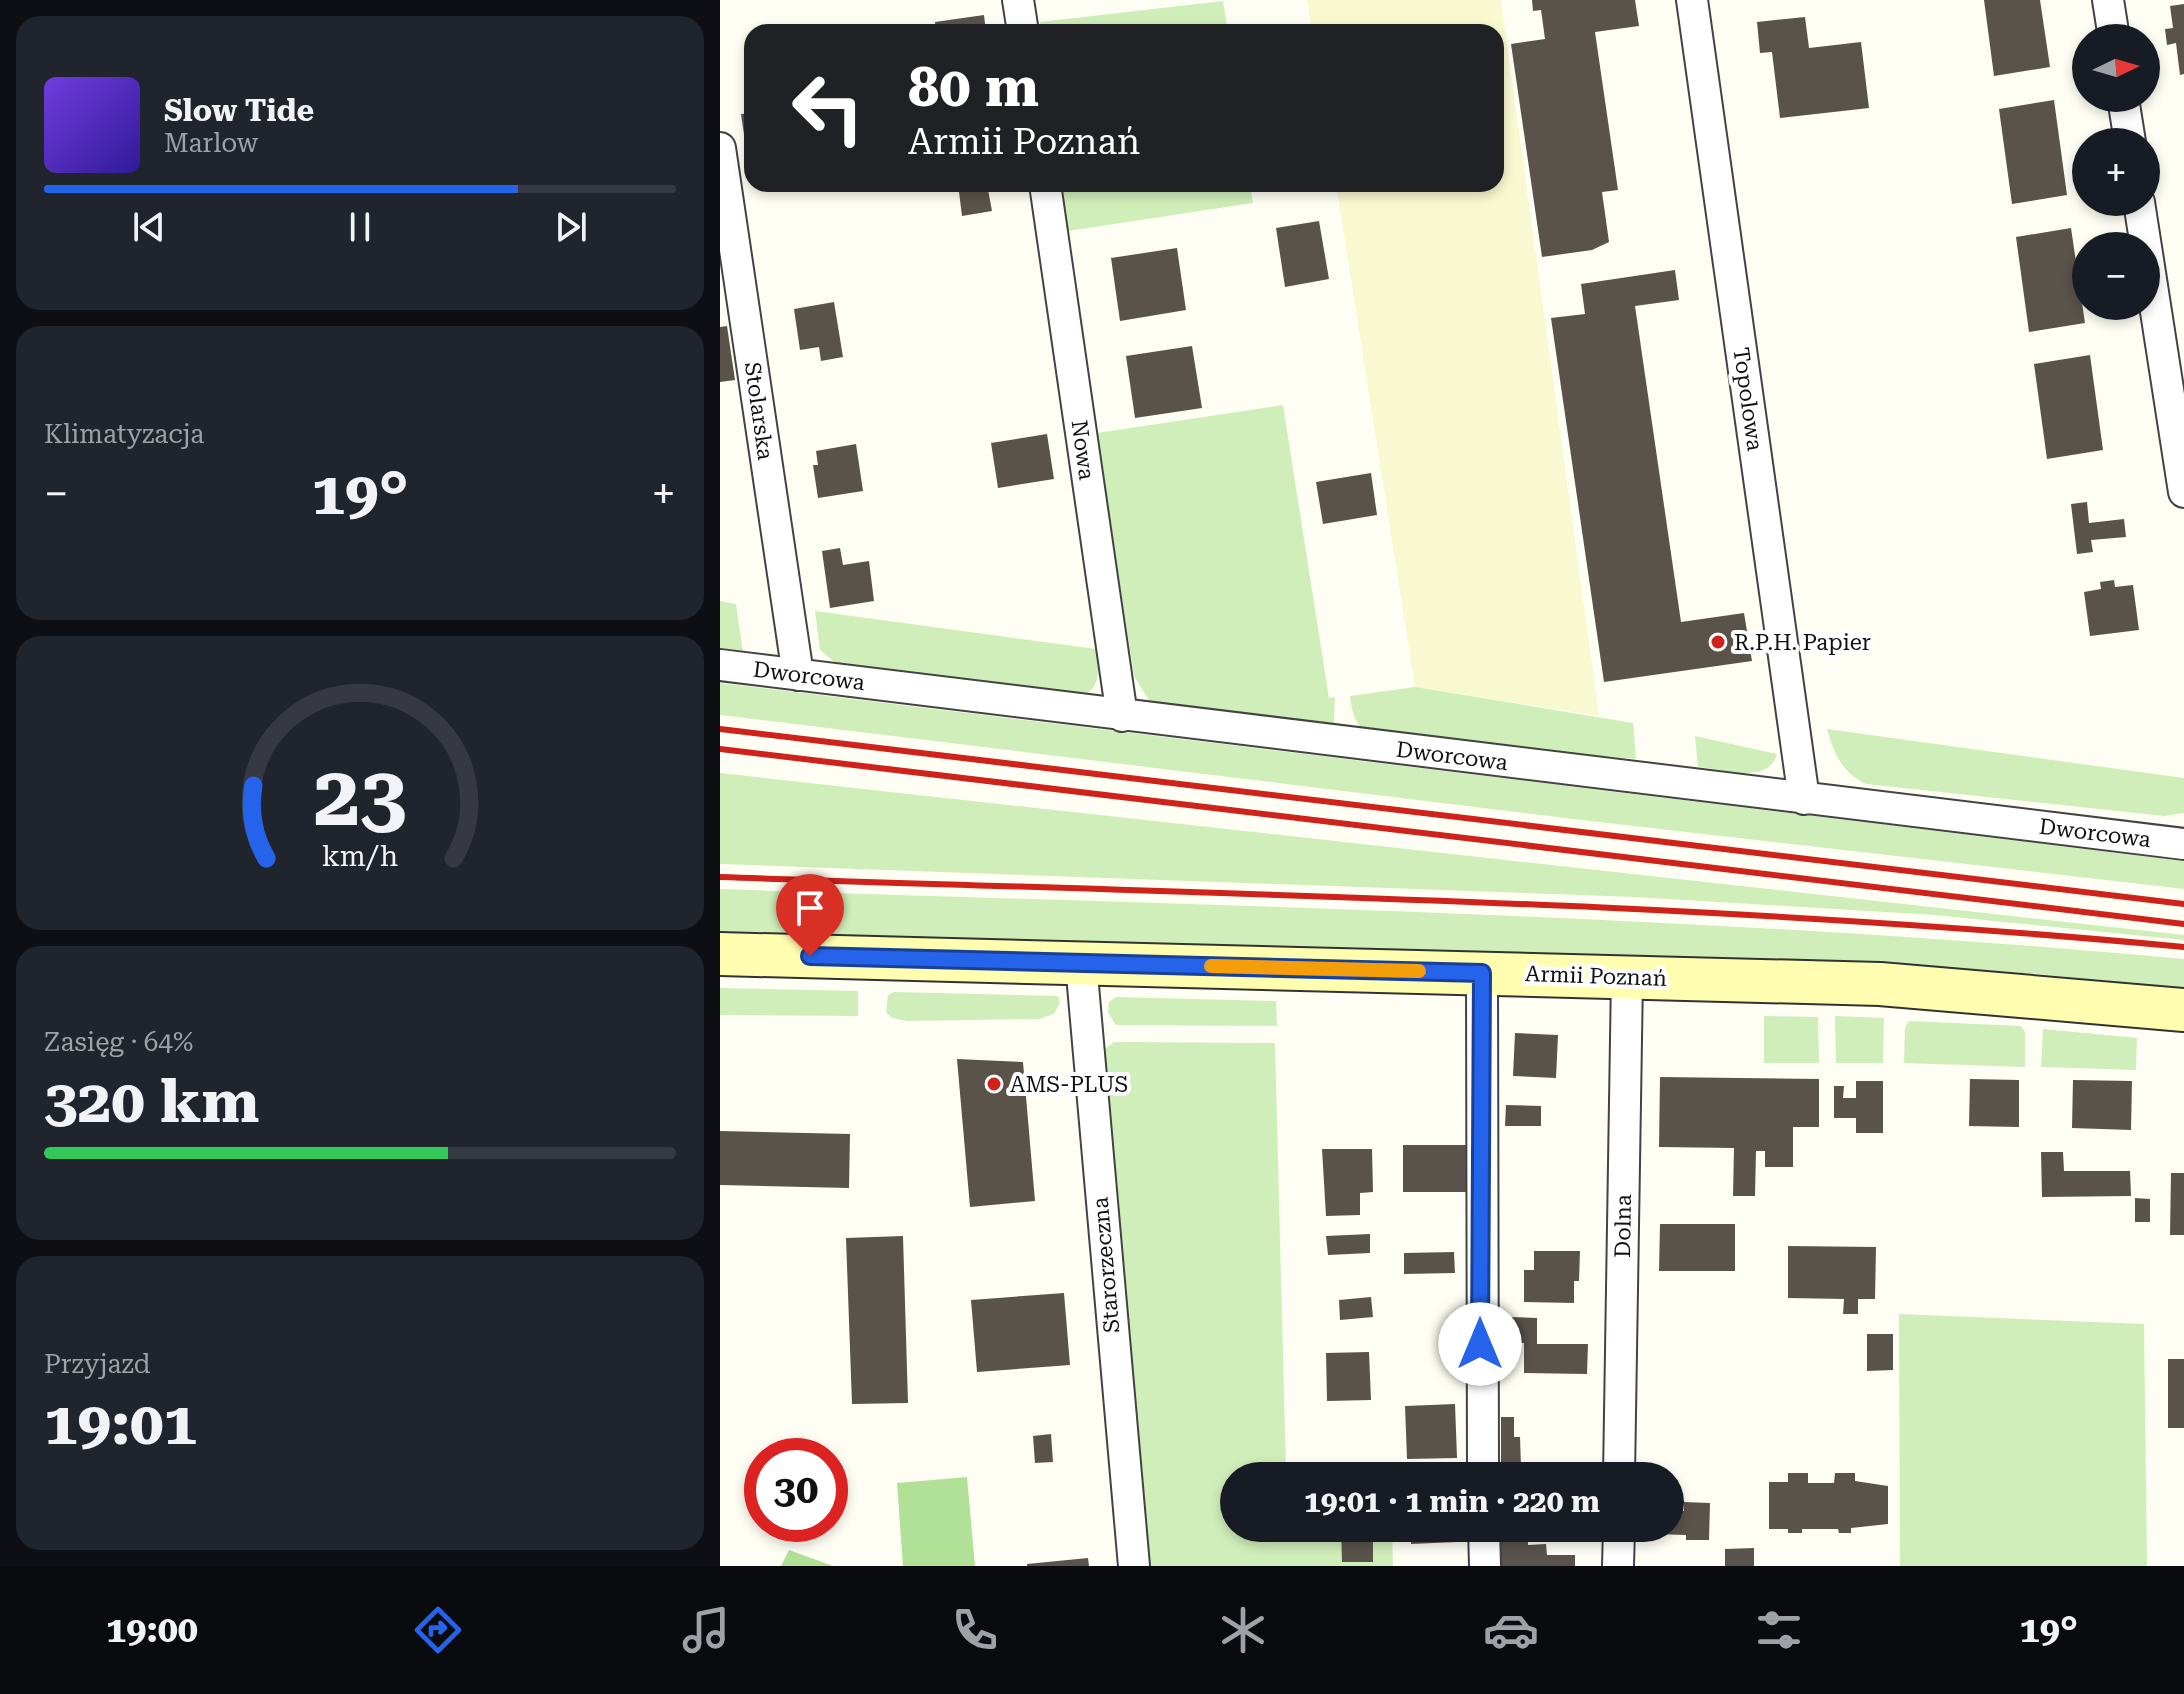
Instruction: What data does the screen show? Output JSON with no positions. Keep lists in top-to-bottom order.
{
  "streets": {
    "main road": ["Armii Poznań"],
    "street": [
      "Topolowa",
      "Stolarska",
      "Nowa",
      "Dworcowa",
      "Dolna",
      "Starorzeczna"
    ]
  },
  "crossings": [
    ["Topolowa", "Dworcowa"],
    ["Stolarska", "Dworcowa"],
    ["Nowa", "Dworcowa"],
    ["Armii Poznań", "Dolna"],
    ["Armii Poznań", "Starorzeczna"]
  ],
  "places": ["R.P.H. Papier", "AMS-PLUS"],
  "north": "right",
  "page": {
    "map_buttons": ["+", "−"],
    "turn": ["80 m", "Armii Poznań"],
    "song": ["Slow Tide", "Marlow"],
    "tile": [
      "Klimatyzacja",
      ["Zasięg · 64%", "320 km"],
      ["Przyjazd", "19:01"]
    ],
    "heat": ["−", "19°", "+"],
    "limit": "30",
    "trip": "19:01 · 1 min · 220 m",
    "tabs": ["19:00", "19°"],
    "gauge": ["23", "km/h"]
  }
}
